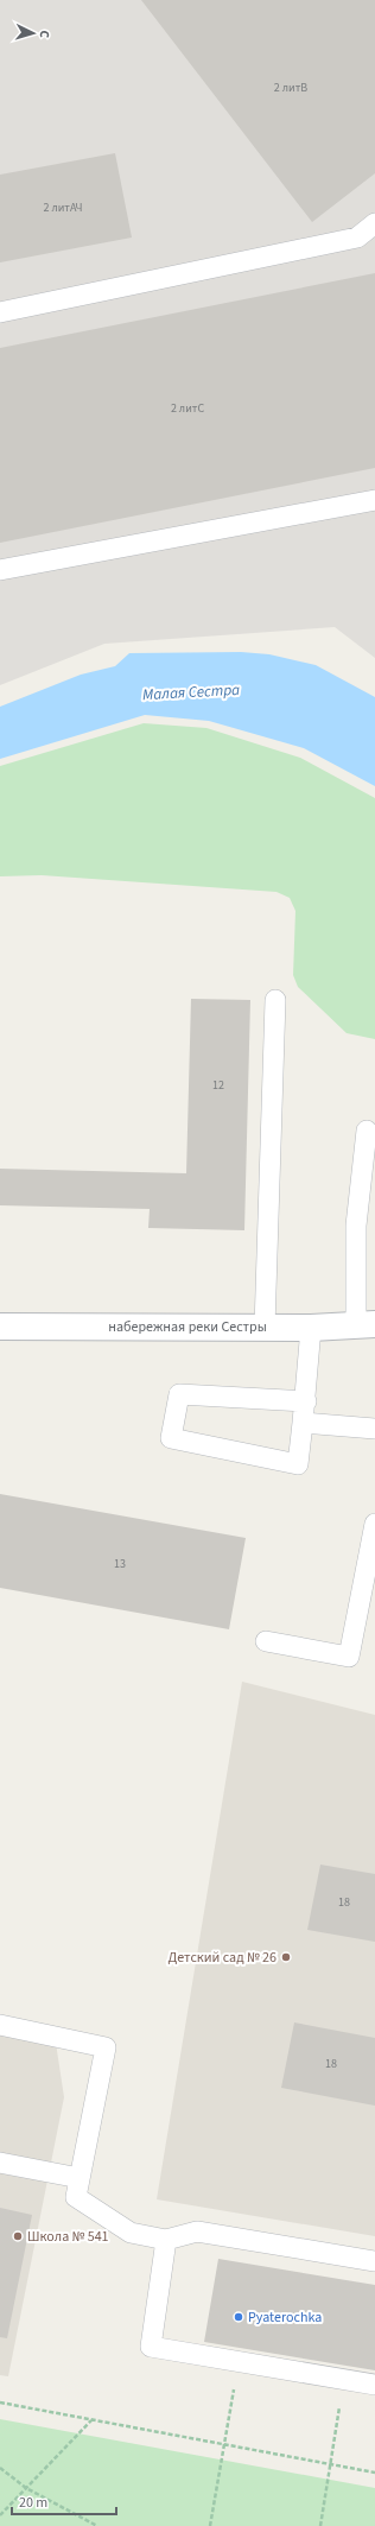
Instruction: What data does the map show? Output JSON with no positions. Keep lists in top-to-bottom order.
{
  "streets": {
    "street": ["набережная реки Сестры"]
  },
  "water": ["Малая Сестра"],
  "places": ["Детский сад № 26", "Школа № 541", "Pyaterochka"],
  "house_numbers": [
    "2 литВ",
    "2 литАЧ",
    "2 литС",
    "12",
    "13",
    "18",
    "18"
  ],
  "scale_bar": "20 m",
  "north": "right"
}
